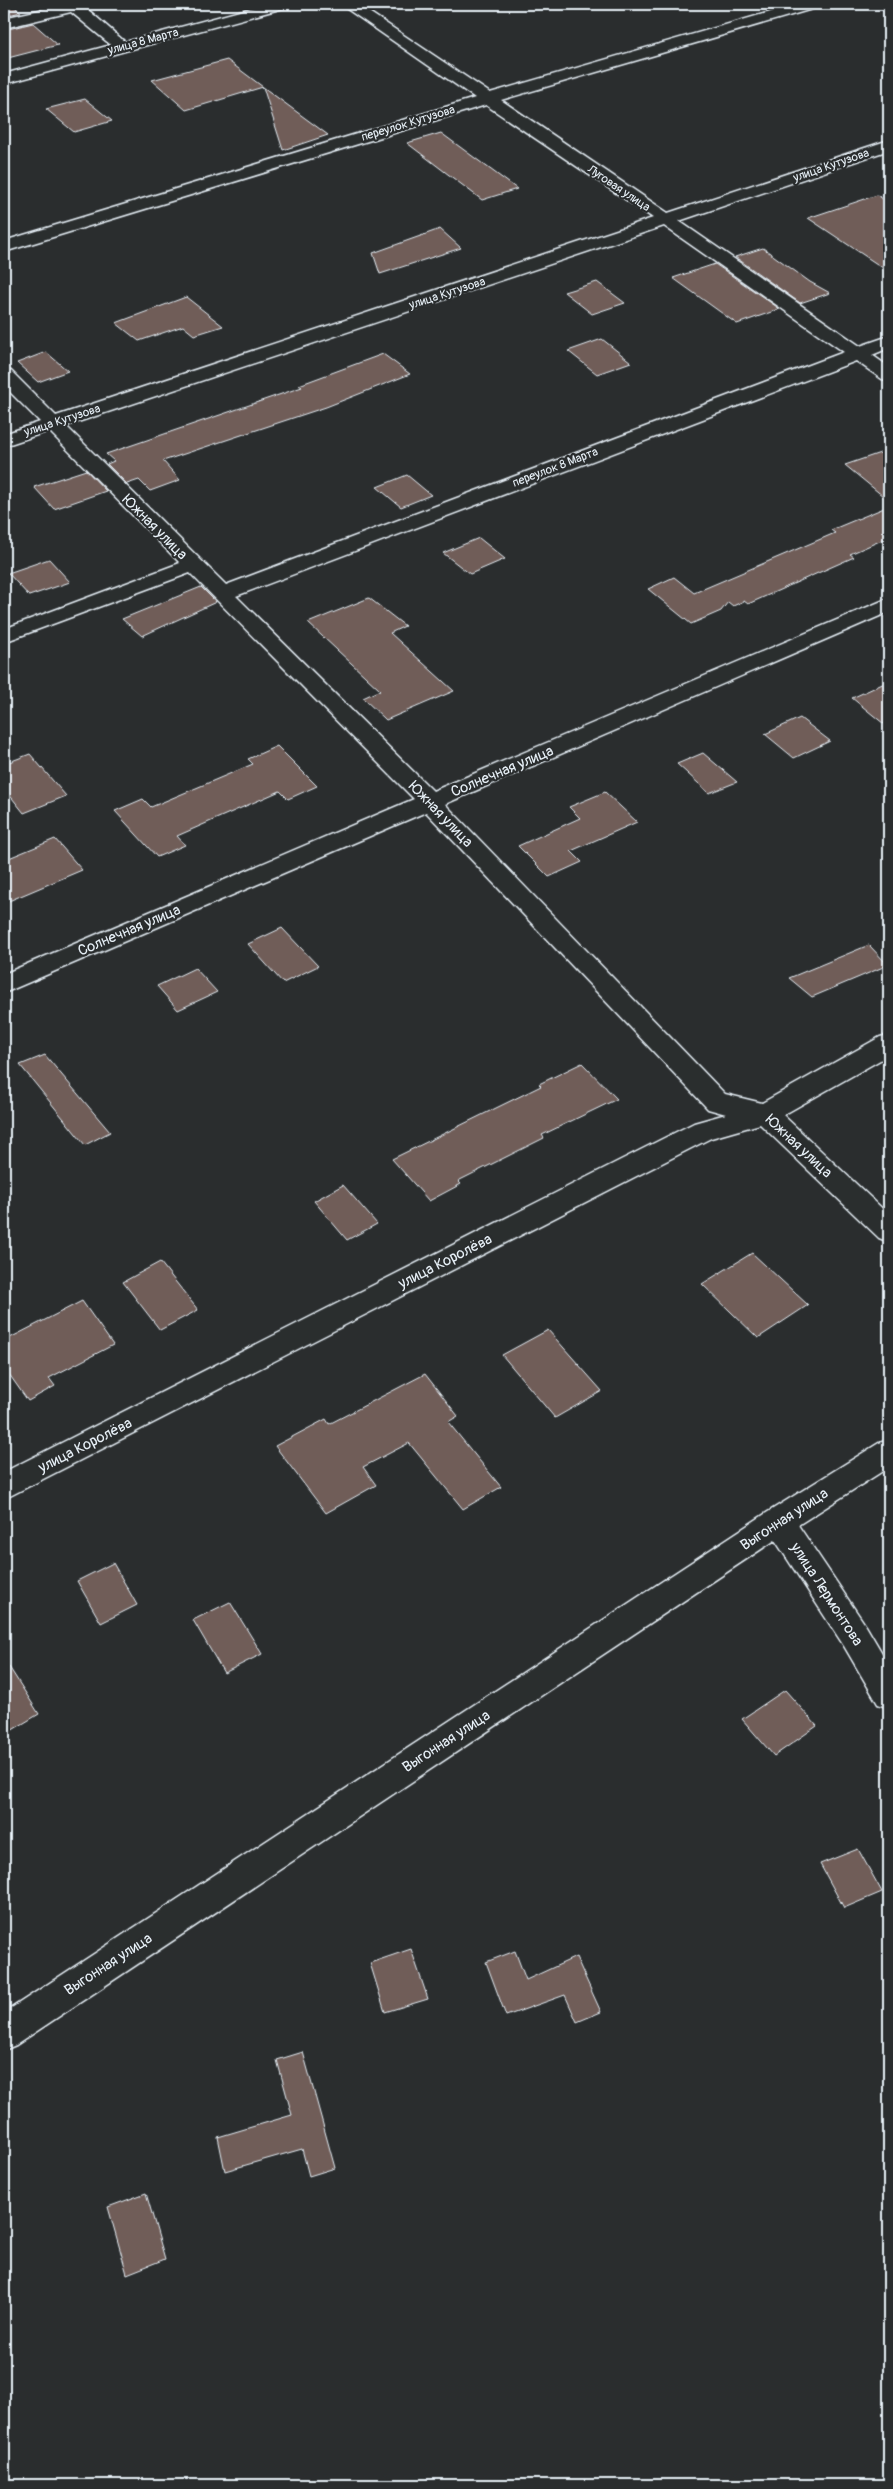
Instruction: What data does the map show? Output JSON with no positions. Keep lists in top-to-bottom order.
{
  "streets": {
    "street": [
      "улица 8 Марта",
      "переулок Кутузова",
      "улица Кутузова",
      "Луговая улица",
      "переулок 8 Марта",
      "Южная улица",
      "Солнечная улица",
      "улица Королёва",
      "Выгонная улица",
      "улица Лермонтова"
    ]
  },
  "crossings": [
    ["переулок Кутузова", "Луговая улица"],
    ["улица Кутузова", "Луговая улица"],
    ["улица Кутузова", "Южная улица"],
    ["Луговая улица", "переулок 8 Марта"],
    ["переулок 8 Марта", "Южная улица"],
    ["Южная улица", "Солнечная улица"],
    ["Южная улица", "улица Королёва"],
    ["Выгонная улица", "улица Лермонтова"]
  ]
}
